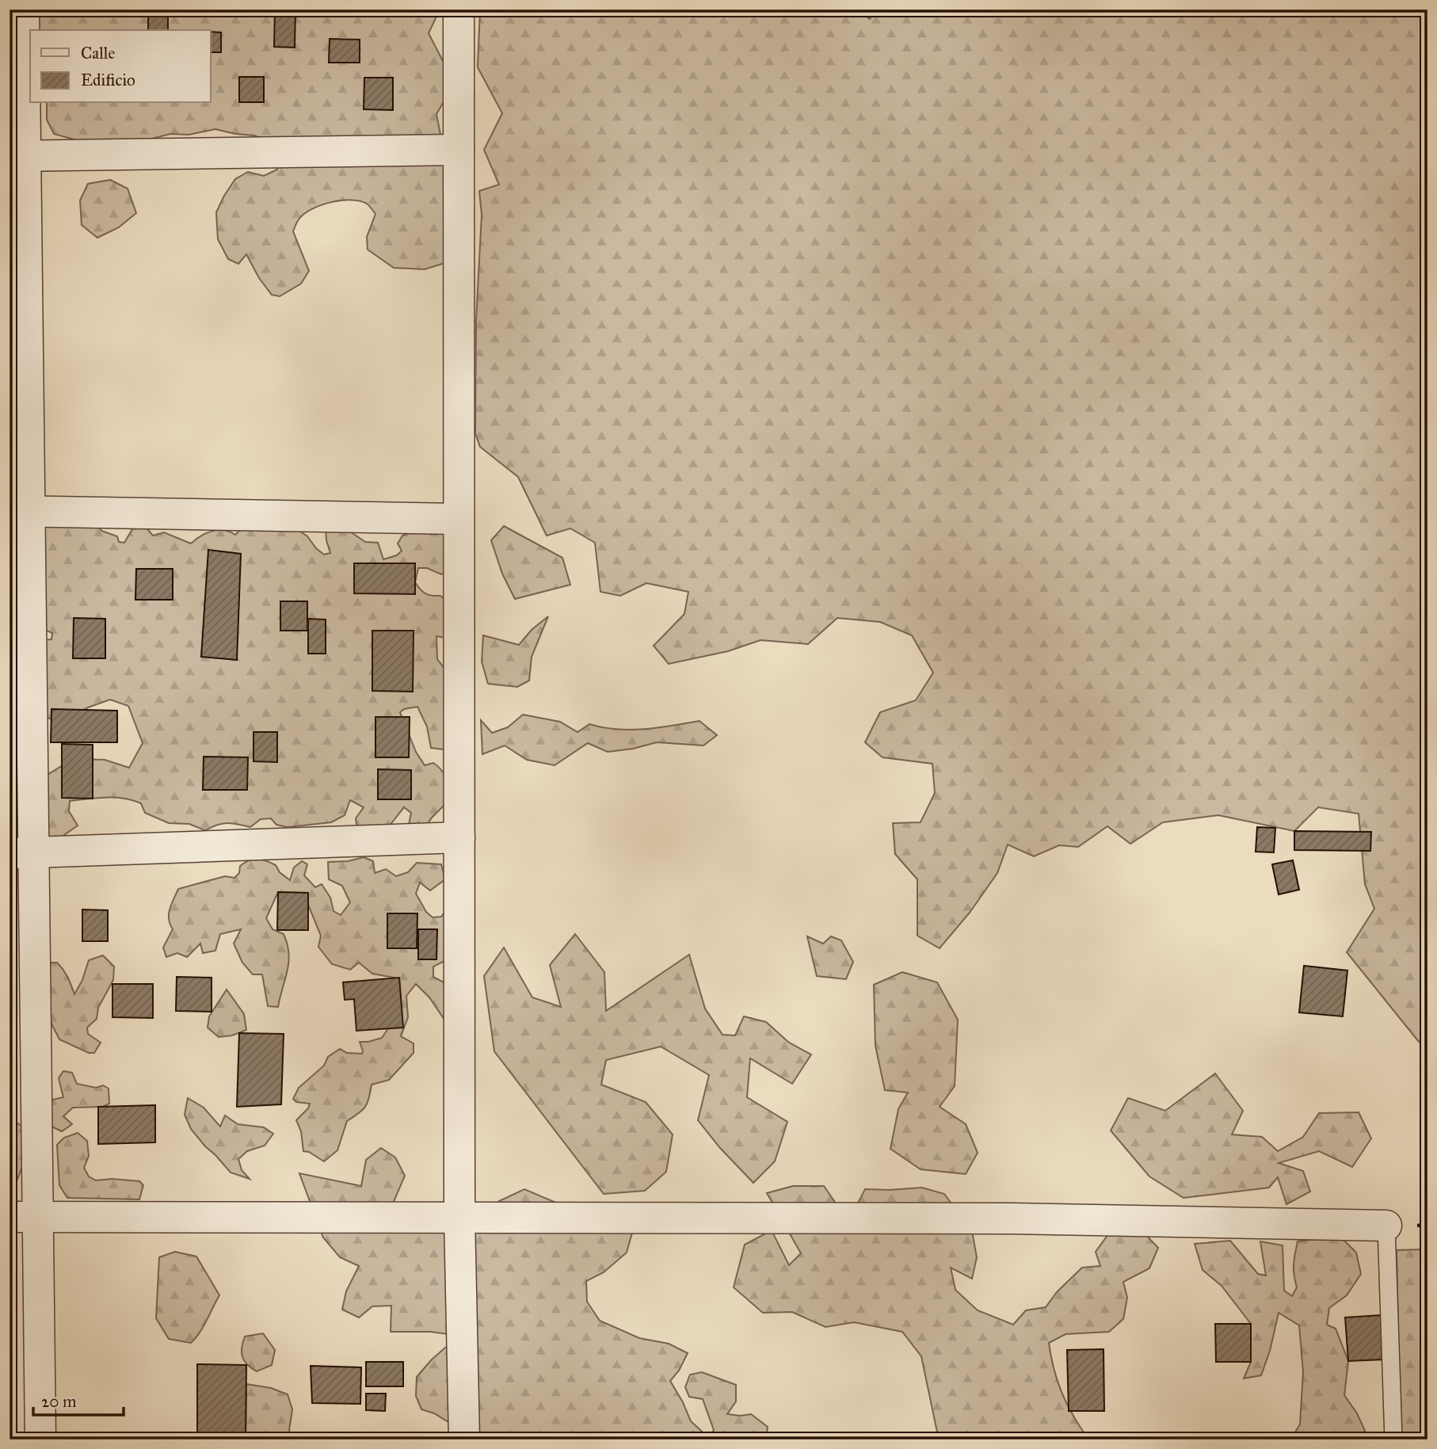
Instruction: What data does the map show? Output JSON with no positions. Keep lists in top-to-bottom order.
{
  "legend": ["Calle", "Edificio"],
  "scale_bar": "20 m"
}
